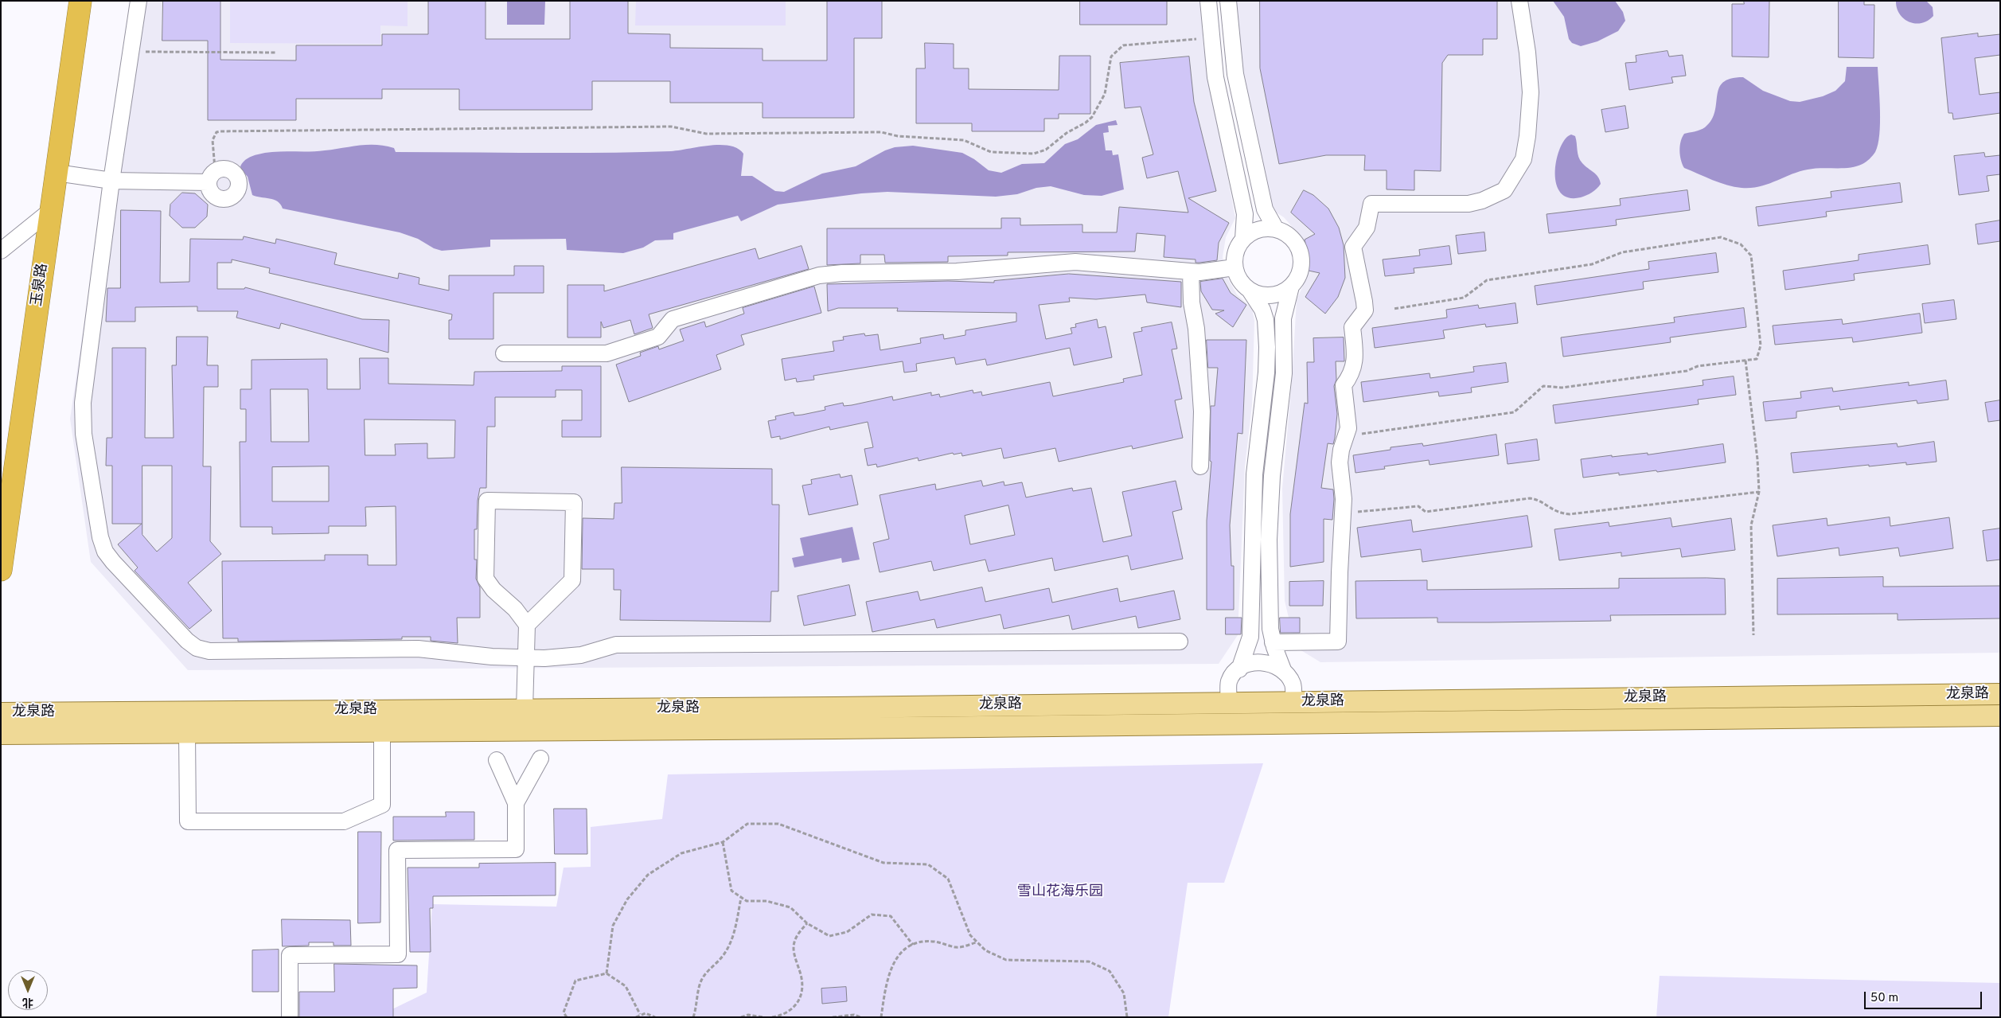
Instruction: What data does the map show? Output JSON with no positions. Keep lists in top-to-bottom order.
{
  "streets": {
    "highway": ["玉泉路"],
    "main road": ["龙泉路"]
  },
  "parks": ["雪山花海乐园"],
  "scale_bar": "50 m",
  "north": "bottom"
}
